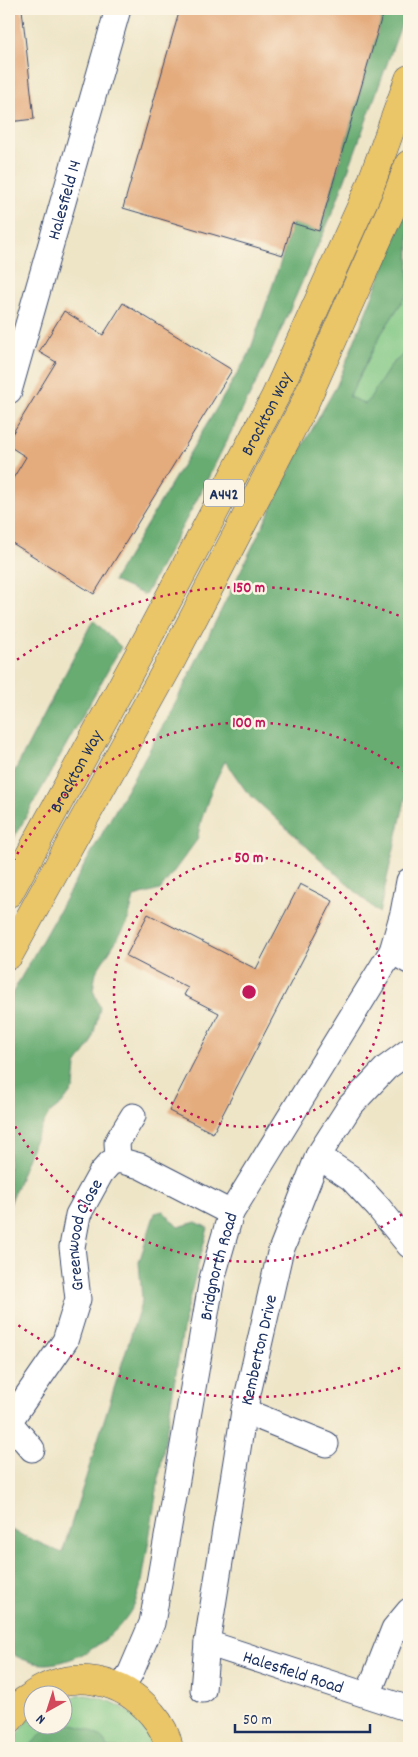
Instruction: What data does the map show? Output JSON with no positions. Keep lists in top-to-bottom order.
{
  "streets": {
    "main road": ["Brockton Way", "A442"],
    "street": [
      "Halesfield 14",
      "Greenwood Close",
      "Bridgnorth Road",
      "Kemberton Drive",
      "Halesfield Road"
    ]
  },
  "crossings": [
    ["Kemberton Drive", "Halesfield Road"]
  ],
  "scale_bar": "50 m",
  "north": "bottom left",
  "rings": ["150 m", "100 m", "50 m"]
}
